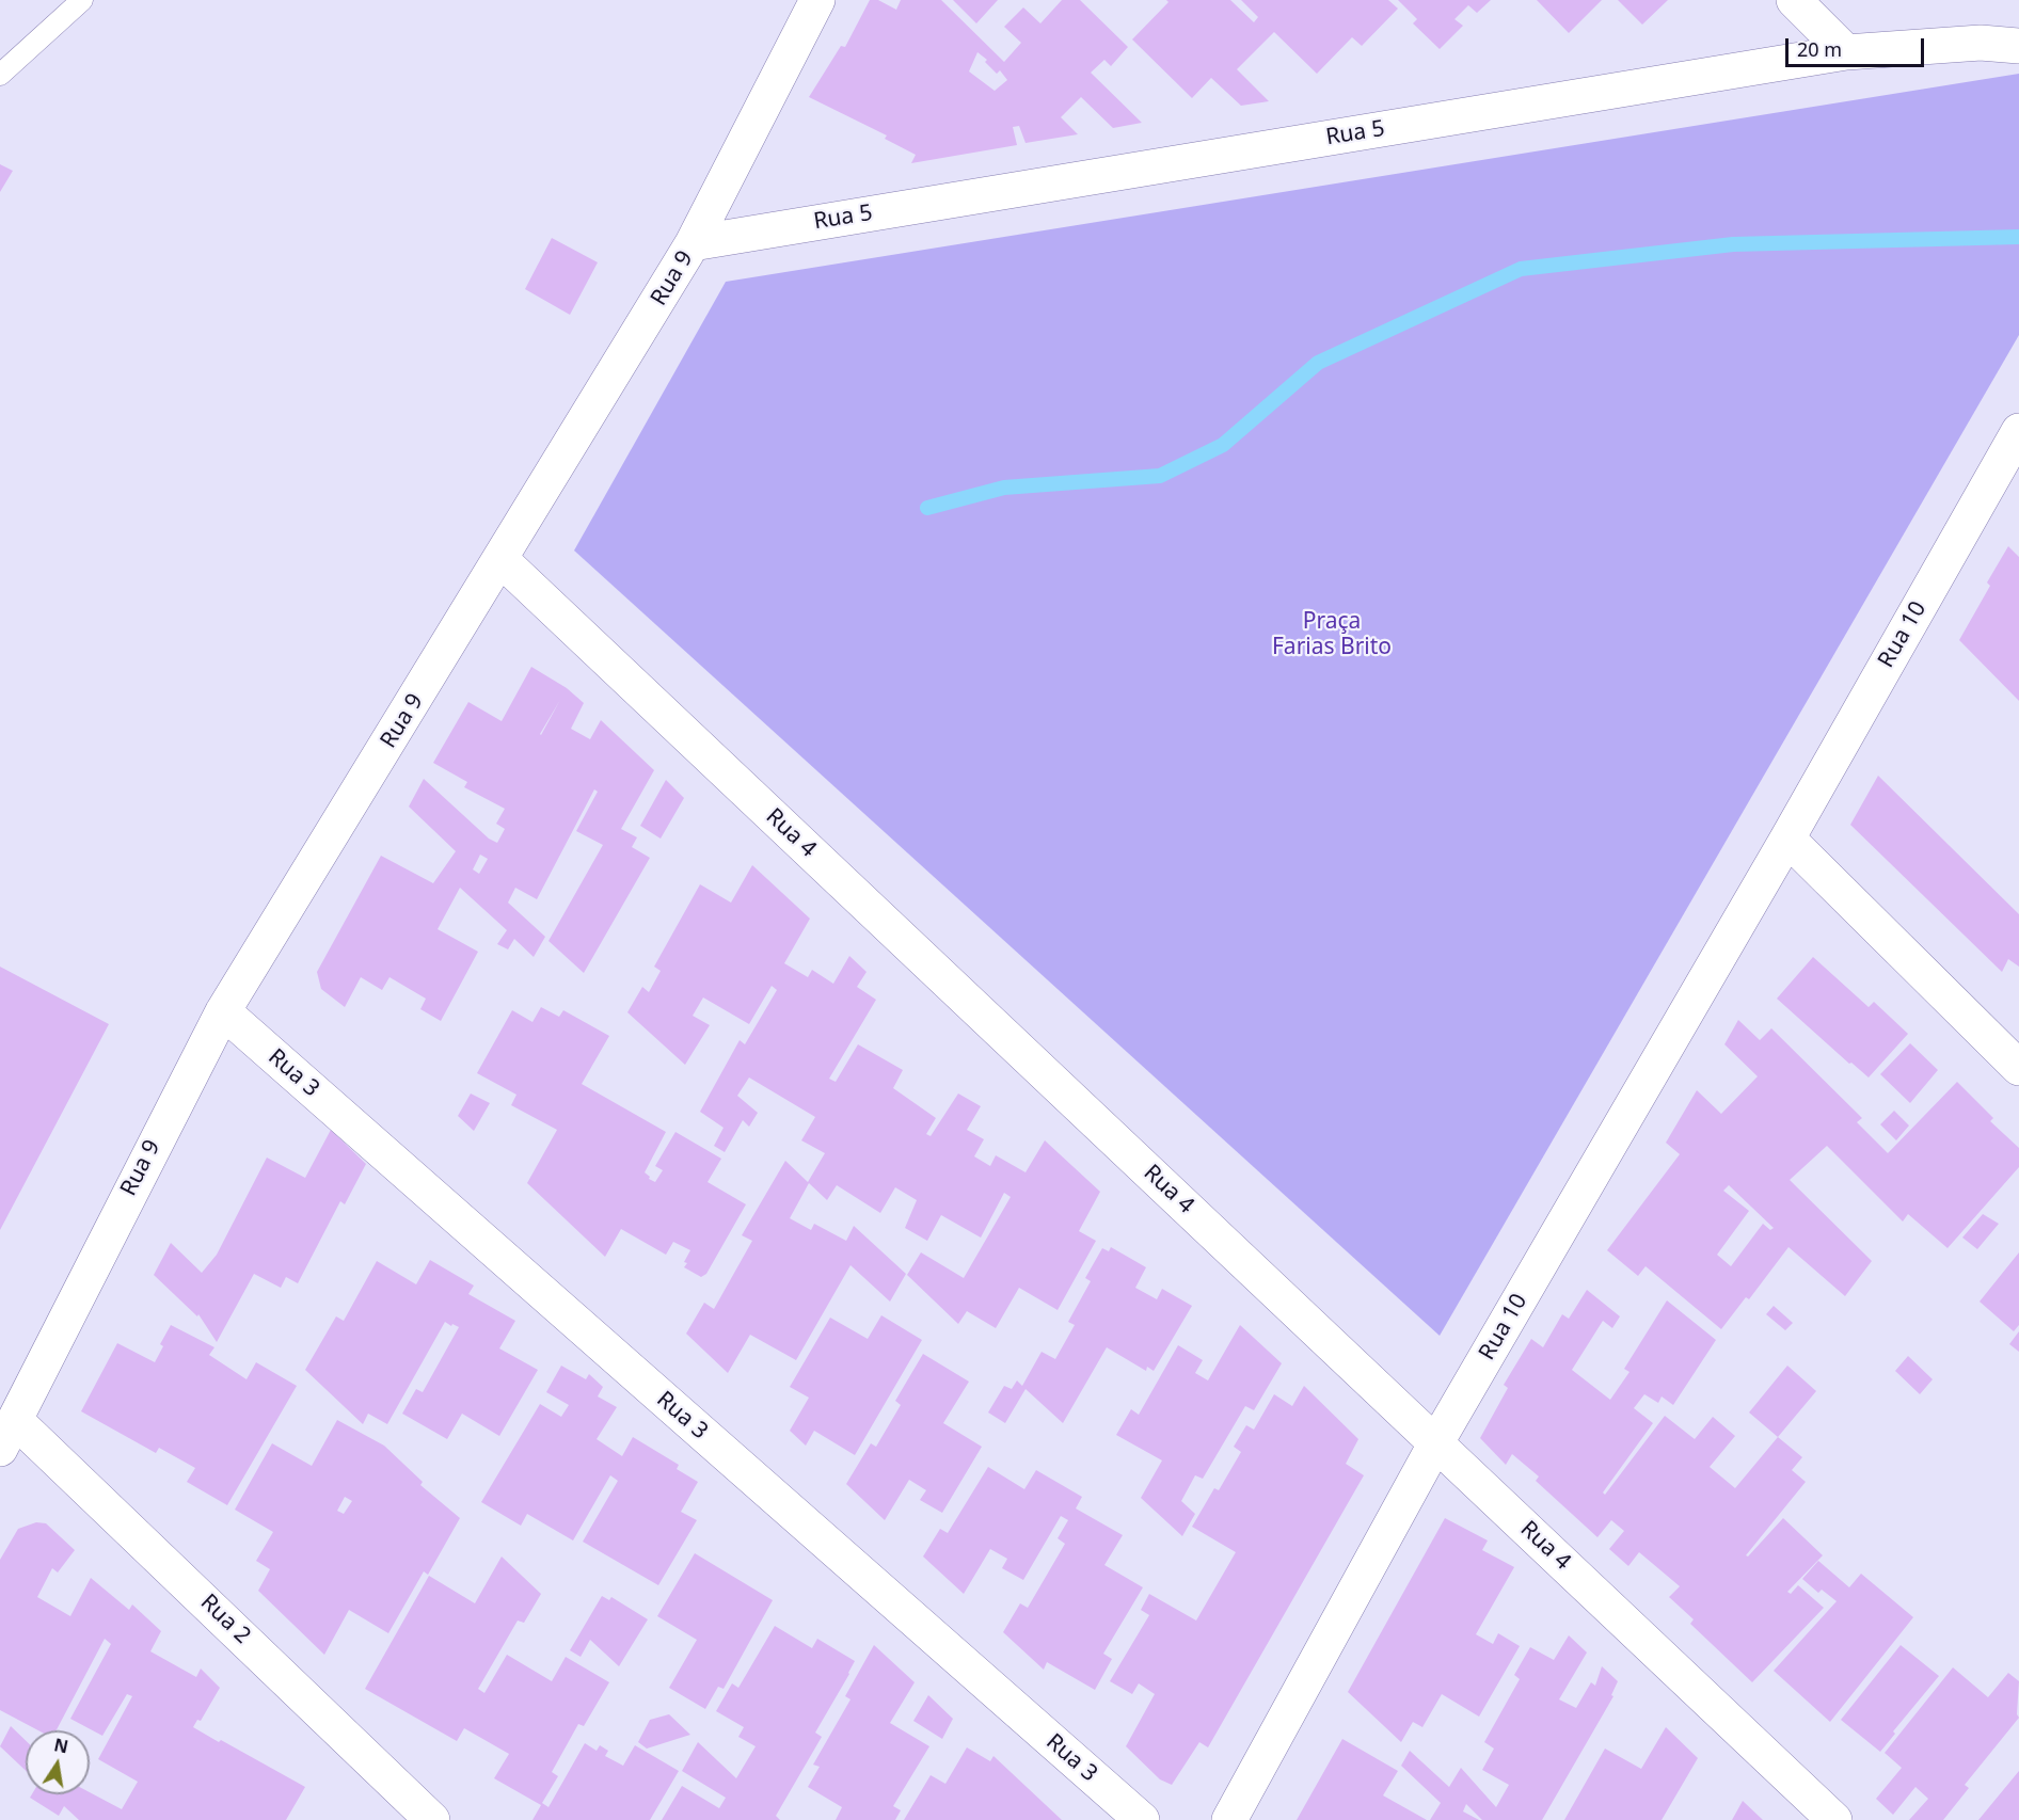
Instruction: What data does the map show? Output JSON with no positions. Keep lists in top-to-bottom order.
{
  "streets": {
    "street": [
      "Rua 5",
      "Rua 9",
      "Rua 10",
      "Rua 4",
      "Rua 3",
      "Rua 2"
    ]
  },
  "crossings": [
    ["Rua 5", "Rua 9"],
    ["Rua 9", "Rua 4"],
    ["Rua 9", "Rua 3"],
    ["Rua 9", "Rua 2"],
    ["Rua 10", "Rua 4"]
  ],
  "parks": ["Praça Farias Brito"],
  "scale_bar": "20 m",
  "north": "top"
}
